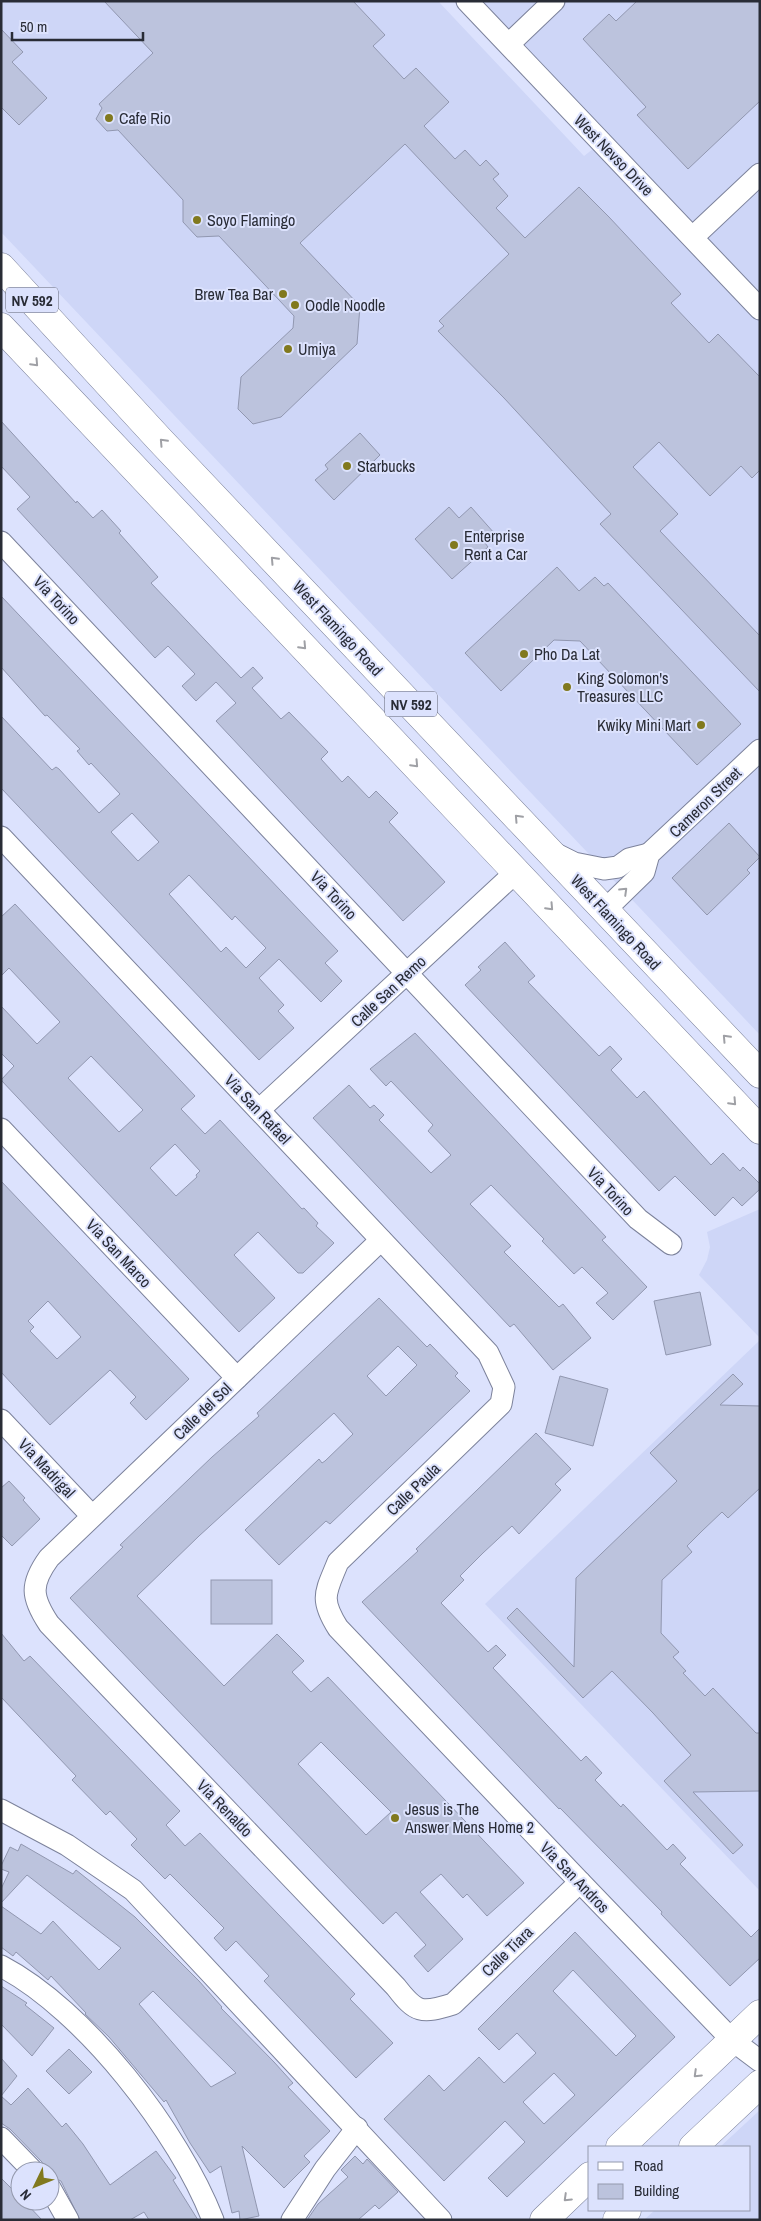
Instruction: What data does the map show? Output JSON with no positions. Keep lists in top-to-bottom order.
{
  "streets": {
    "main road": ["NV 592", "West Flamingo Road"],
    "street": [
      "West Nevso Drive",
      "Via Torino",
      "Cameron Street",
      "Calle San Remo",
      "Via San Rafael",
      "Via San Marco",
      "Calle del Sol",
      "Via Madrigal",
      "Calle Paula",
      "Via Renaldo",
      "Via San Andros",
      "Calle Tiara"
    ]
  },
  "crossings": [
    ["NV 592", "Calle San Remo"],
    ["Via Torino", "Calle San Remo"],
    ["West Flamingo Road", "Cameron Street"],
    ["Calle San Remo", "Via San Rafael"],
    ["Via San Rafael", "Calle del Sol"],
    ["Via San Rafael", "Calle Paula"],
    ["Via San Marco", "Calle del Sol"],
    ["Calle del Sol", "Via Madrigal"],
    ["Calle del Sol", "Via Renaldo"],
    ["Calle Paula", "Via San Andros"],
    ["Via Renaldo", "Calle Tiara"],
    ["Via San Andros", "Calle Tiara"]
  ],
  "places": [
    "Cafe Rio",
    "Soyo Flamingo",
    "Brew Tea Bar",
    "Oodle Noodle",
    "Umiya",
    "Starbucks",
    "Enterprise Rent a Car",
    "Pho Da Lat",
    "King Solomon's Treasures LLC",
    "Kwiky Mini Mart",
    "Jesus is The Answer Mens Home 2"
  ],
  "legend": ["Road", "Building"],
  "scale_bar": "50 m",
  "north": "bottom left"
}
